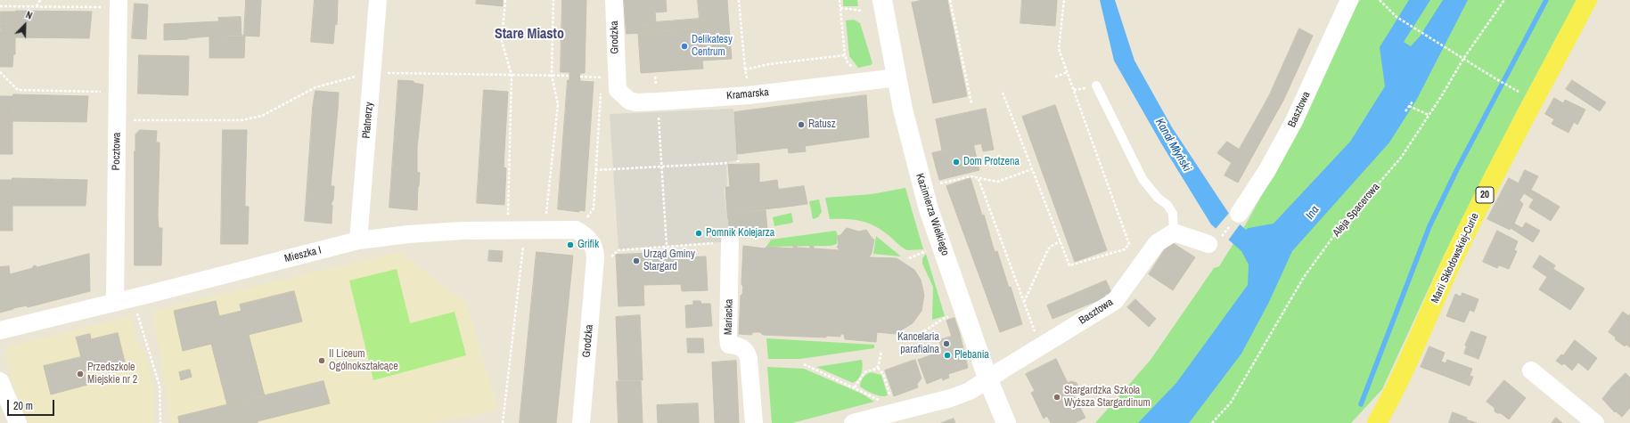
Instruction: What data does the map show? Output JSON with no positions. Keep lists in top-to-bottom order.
{
  "streets": {
    "main road": ["20", "Marii Skłodowskiej-Curie"],
    "street": [
      "Grodzka",
      "Kramarska",
      "Basztowa",
      "Płatnerzy",
      "Pocztowa",
      "Kazimierza Wielkiego",
      "Mieszka I",
      "Mariacka"
    ],
    "path": ["Aleja Spacerowa"]
  },
  "crossings": [
    ["Grodzka", "Kramarska"],
    ["Grodzka", "Mieszka I"],
    ["Kramarska", "Kazimierza Wielkiego"],
    ["Basztowa", "Kazimierza Wielkiego"],
    ["Płatnerzy", "Mieszka I"],
    ["Pocztowa", "Mieszka I"]
  ],
  "districts": ["Stare Miasto"],
  "water": ["Kanał Młyński", "Ina"],
  "places": [
    "Delikatesy Centrum",
    "Ratusz",
    "Dom Protzena",
    "Pomnik Kolejarza",
    "Grifik",
    "Urząd Gminy Stargard",
    "Kancelaria parafialna",
    "Plebania",
    "II Liceum Ogólnokształcące",
    "Przedszkole Miejskie nr 2",
    "Stargardzka Szkoła Wyższa Stargardinum"
  ],
  "scale_bar": "20 m",
  "north": "top right"
}
